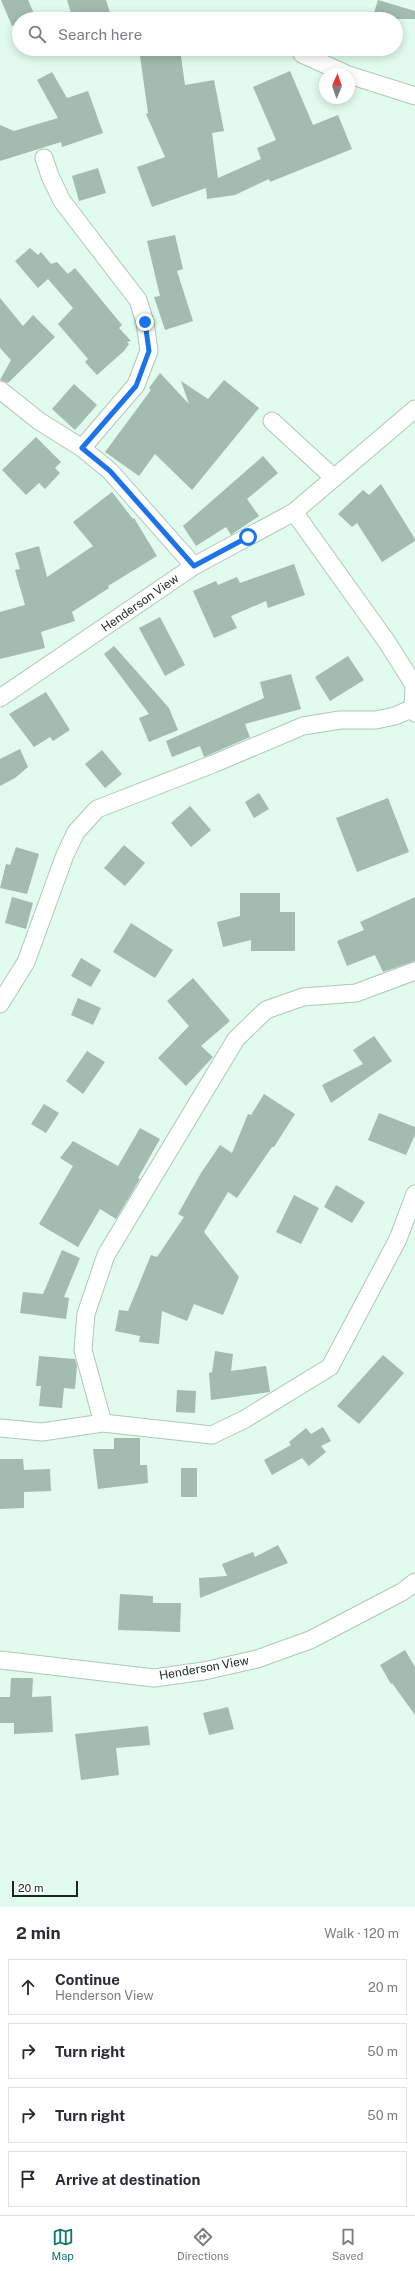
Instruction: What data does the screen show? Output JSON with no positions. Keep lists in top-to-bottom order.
{
  "streets": {
    "street": ["Henderson View"]
  },
  "scale_bar": "20 m",
  "north": "top",
  "page": {
    "search": "Search here",
    "scale": "20 m",
    "heading": ["2 min", "Walk · 120 m"],
    "list": [
      ["Continue", "Henderson View", "20 m"],
      ["Turn right", "50 m"],
      ["Turn right", "50 m"],
      "Arrive at destination"
    ],
    "nav": ["Map", "Directions", "Saved"]
  }
}
